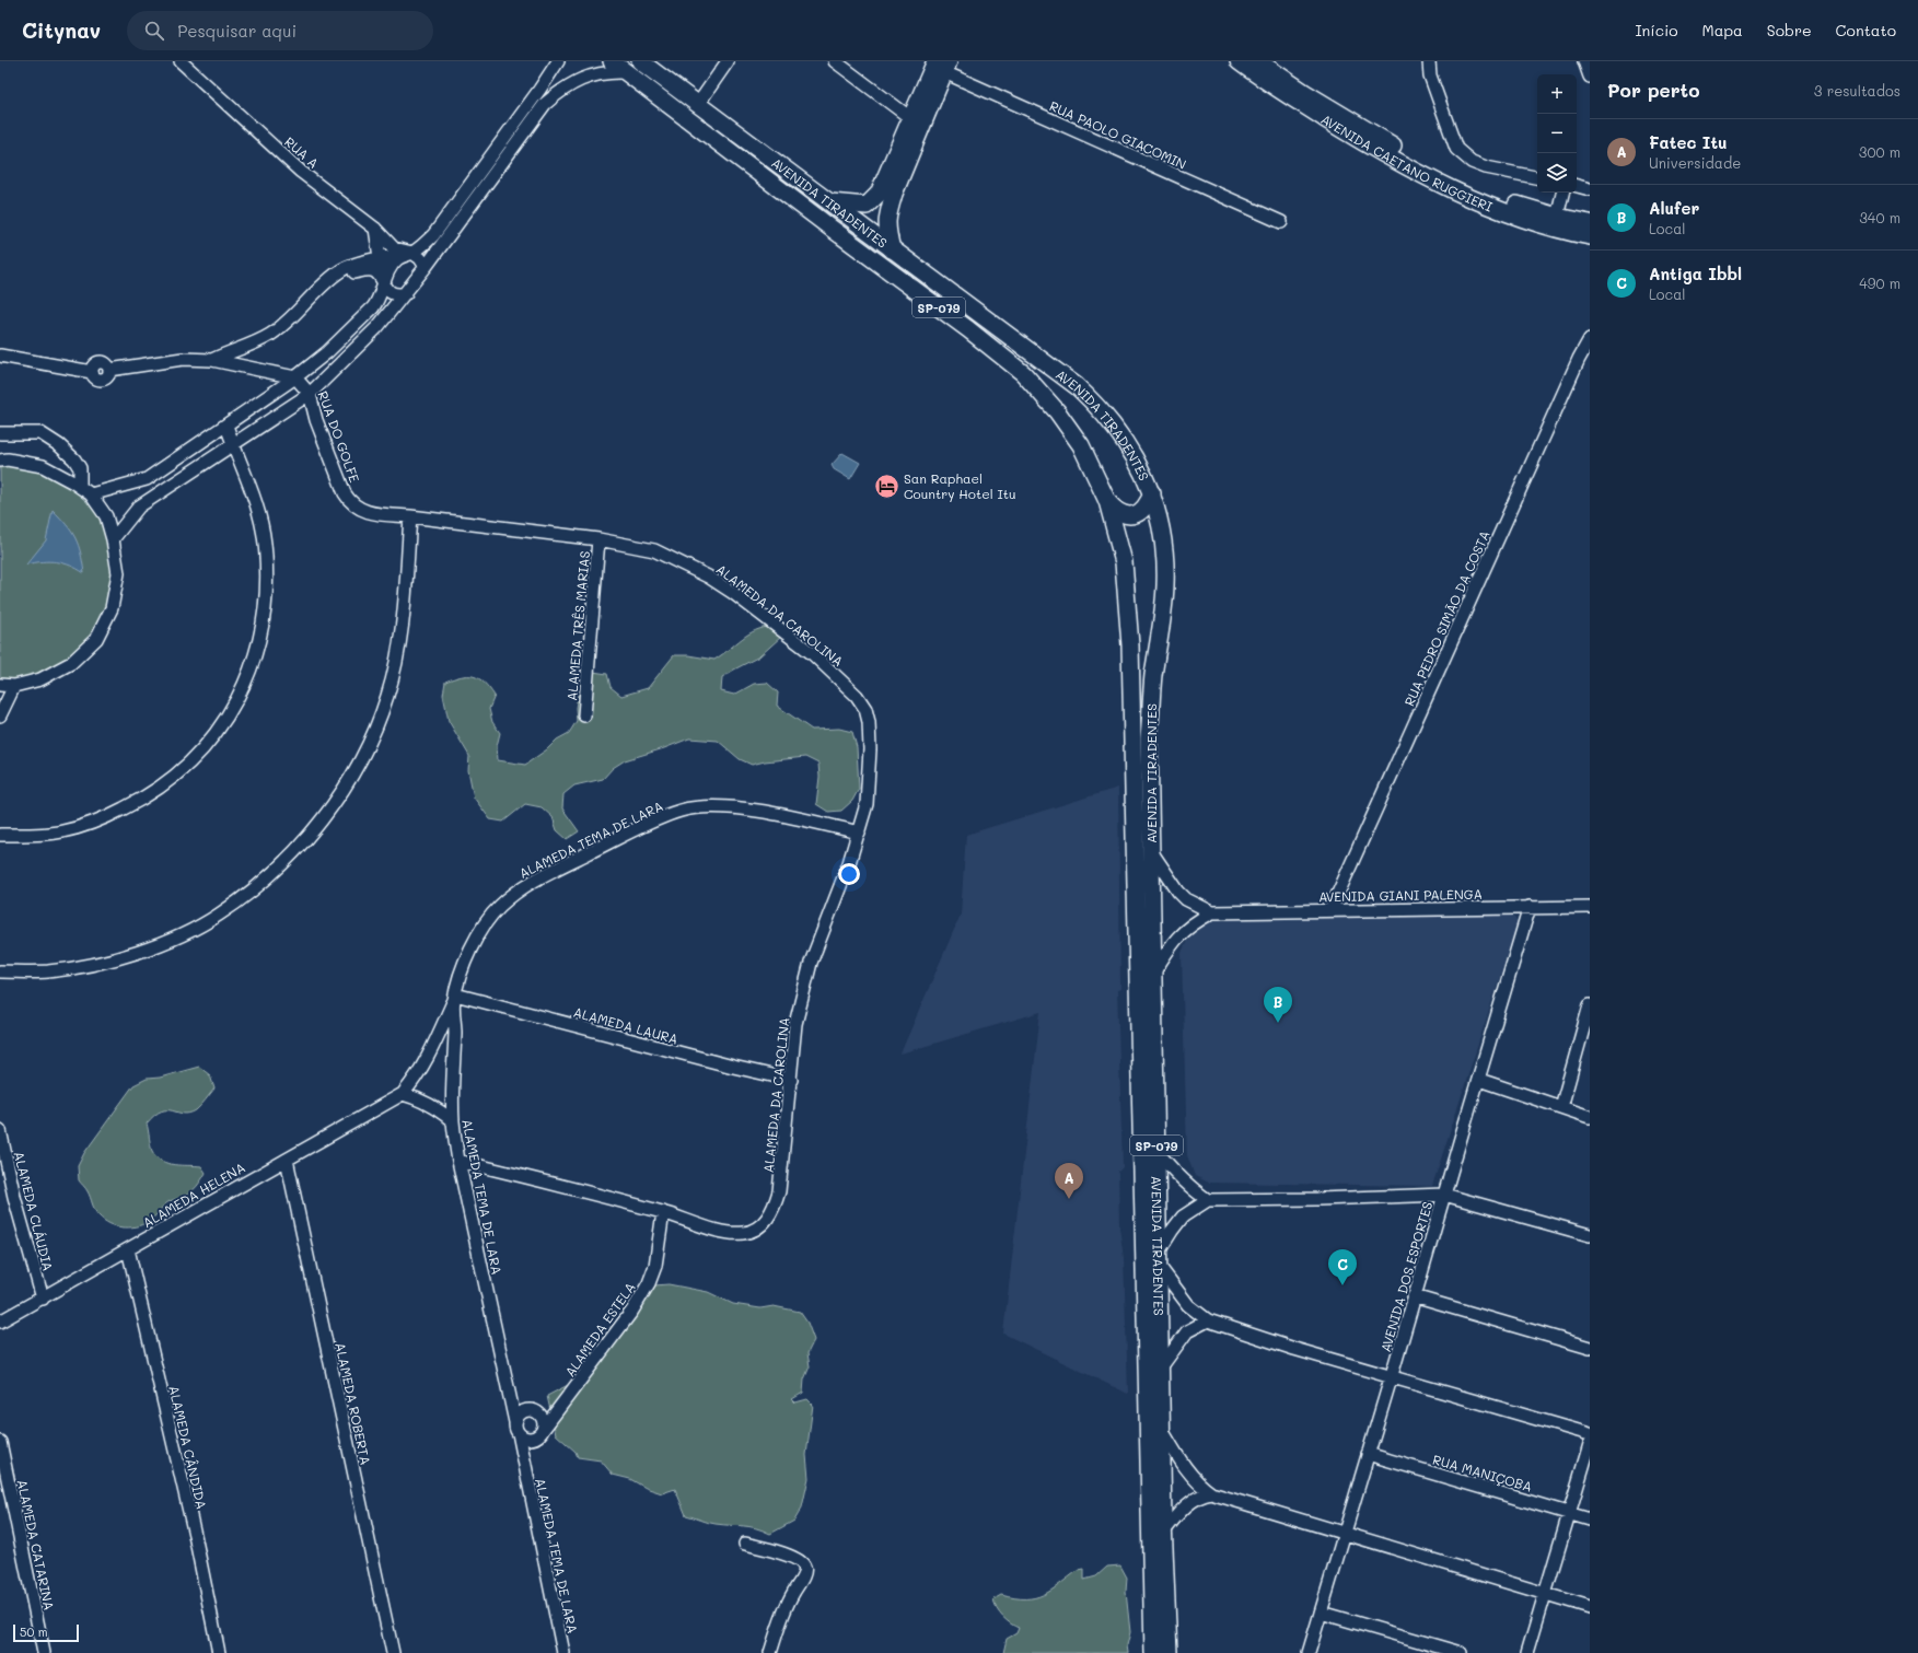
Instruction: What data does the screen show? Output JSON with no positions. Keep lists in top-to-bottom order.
{
  "streets": {
    "main road": ["AVENIDA CAETANO RUGGIERI", "AVENIDA TIRADENTES", "SP-079"],
    "street": [
      "RUA PAOLO GIACOMIN",
      "RUA A",
      "RUA DO GOLFE",
      "ALAMEDA DA CAROLINA",
      "RUA PEDRO SIMÃO DA COSTA",
      "ALAMEDA TRÊS MARIAS",
      "ALAMEDA TEMA DE LARA",
      "AVENIDA GIANI PALENGA",
      "ALAMEDA LAURA",
      "ALAMEDA HELENA",
      "ALAMEDA CLÁUDIA",
      "AVENIDA DOS ESPORTES",
      "ALAMEDA ESTELA",
      "ALAMEDA ROBERTA",
      "ALAMEDA CÂNDIDA",
      "RUA MANIÇOBA",
      "ALAMEDA CATARINA"
    ]
  },
  "crossings": [
    ["RUA DO GOLFE", "ALAMEDA DA CAROLINA"],
    ["ALAMEDA DA CAROLINA", "ALAMEDA TRÊS MARIAS"],
    ["ALAMEDA DA CAROLINA", "ALAMEDA TEMA DE LARA"],
    ["ALAMEDA DA CAROLINA", "ALAMEDA LAURA"],
    ["ALAMEDA DA CAROLINA", "ALAMEDA ESTELA"],
    ["RUA PEDRO SIMÃO DA COSTA", "AVENIDA GIANI PALENGA"],
    ["ALAMEDA TEMA DE LARA", "ALAMEDA LAURA"],
    ["ALAMEDA TEMA DE LARA", "ALAMEDA HELENA"],
    ["ALAMEDA TEMA DE LARA", "ALAMEDA ESTELA"],
    ["AVENIDA GIANI PALENGA", "AVENIDA DOS ESPORTES"],
    ["ALAMEDA LAURA", "ALAMEDA HELENA"],
    ["ALAMEDA HELENA", "ALAMEDA CLÁUDIA"],
    ["ALAMEDA HELENA", "ALAMEDA ROBERTA"],
    ["ALAMEDA HELENA", "ALAMEDA CÂNDIDA"],
    ["AVENIDA DOS ESPORTES", "RUA MANIÇOBA"]
  ],
  "places": {
    "hotel": ["San Raphael Country Hotel Itu"]
  },
  "scale_bar": "50 m",
  "page": {
    "header": "Citynav",
    "search": "Pesquisar aqui",
    "nav": [
      "Início",
      "Mapa",
      "Sobre",
      "Contato"
    ],
    "heading": ["Por perto", "3 resultados"],
    "map_buttons": ["+", "−"],
    "list": [
      {
        "mark": "A",
        "name": "Fatec Itu",
        "note": "Universidade",
        "value": "300 m"
      },
      {
        "mark": "B",
        "name": "Alufer",
        "note": "Local",
        "value": "340 m"
      },
      {
        "mark": "C",
        "name": "Antiga Ibbl",
        "note": "Local",
        "value": "490 m"
      }
    ],
    "pins": ["B", "A", "C"],
    "scale": "50 m"
  }
}
